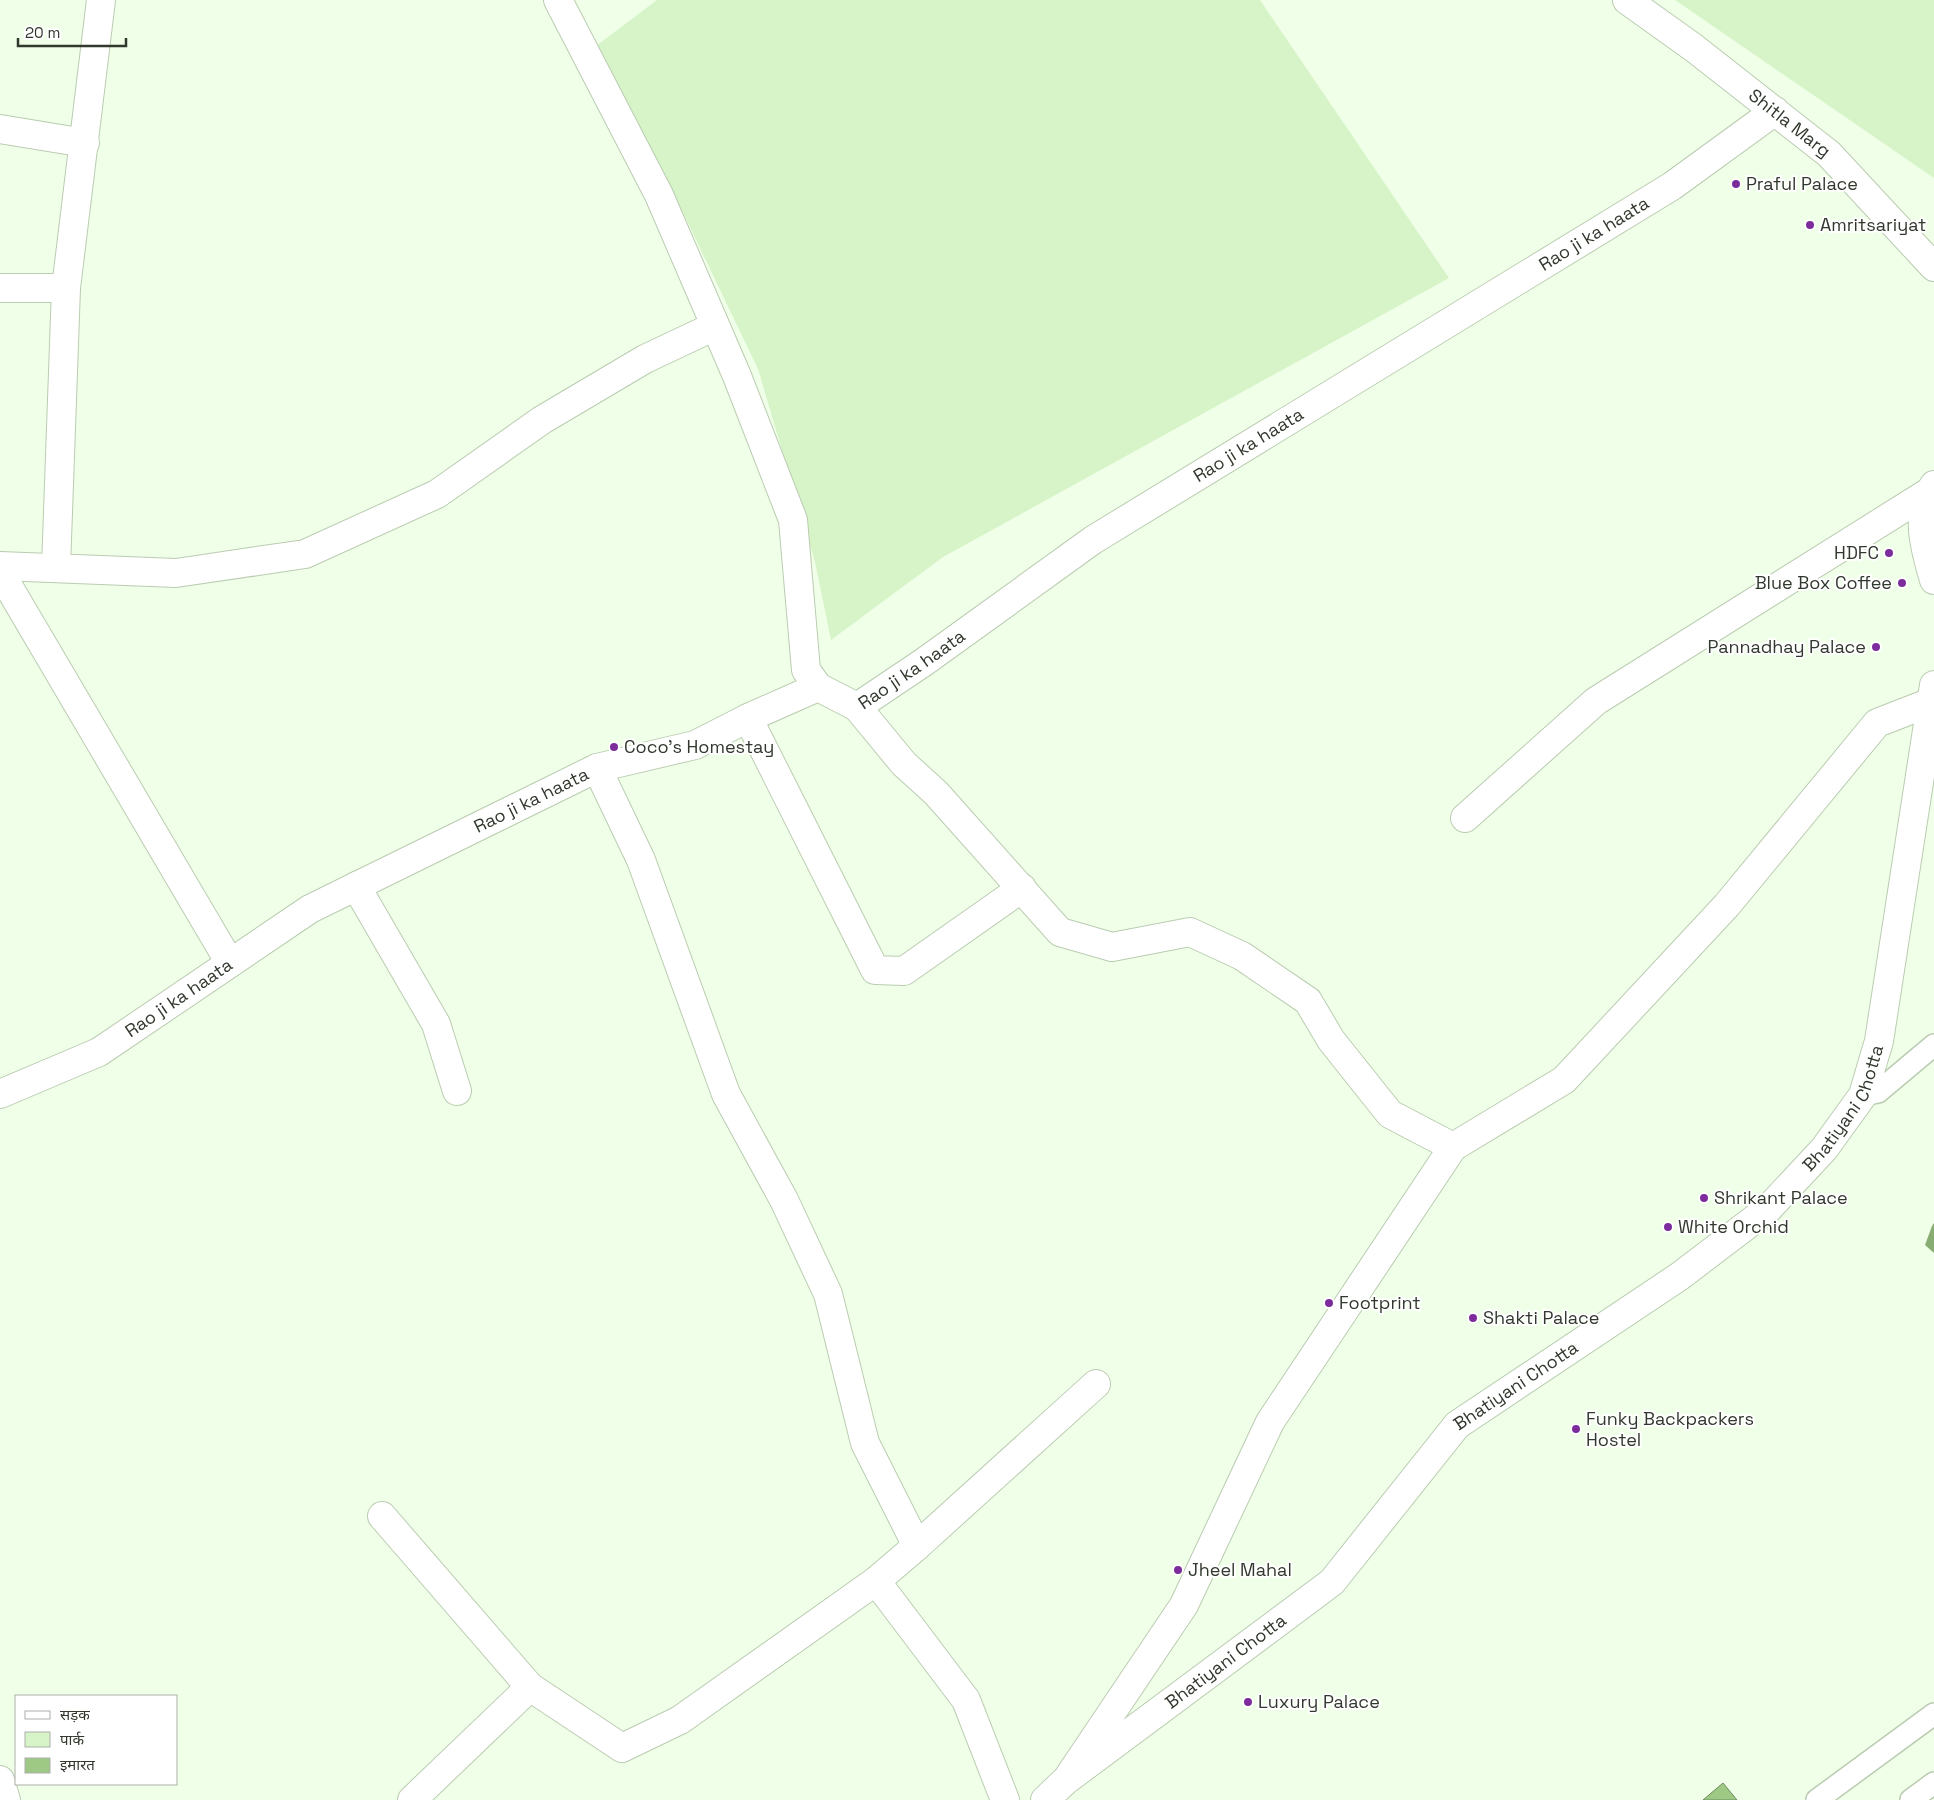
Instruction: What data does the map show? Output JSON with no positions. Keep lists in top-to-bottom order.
{
  "streets": {
    "street": ["Shitla Marg", "Rao ji ka haata", "Bhatiyani Chotta"]
  },
  "crossings": [
    ["Shitla Marg", "Rao ji ka haata"]
  ],
  "places": [
    "Praful Palace",
    "Amritsariyat",
    "HDFC",
    "Blue Box Coffee",
    "Pannadhay Palace",
    "Coco's Homestay",
    "Shrikant Palace",
    "White Orchid",
    "Footprint",
    "Shakti Palace",
    "Funky Backpackers Hostel",
    "Jheel Mahal",
    "Luxury Palace"
  ],
  "legend": ["सड़क", "पार्क", "इमारत"],
  "scale_bar": "20 m"
}
